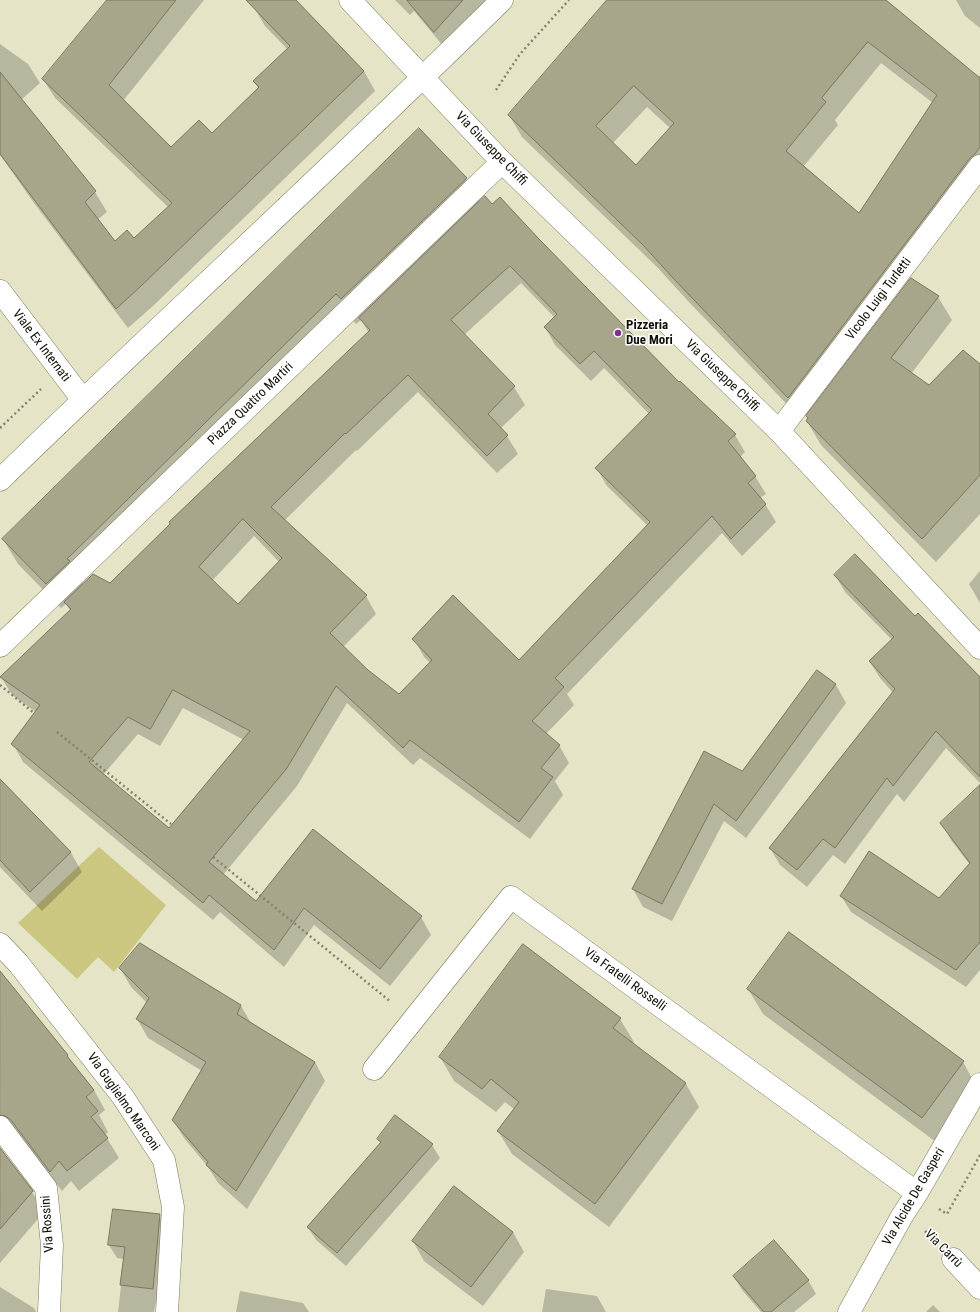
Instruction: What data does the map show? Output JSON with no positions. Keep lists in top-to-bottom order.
{
  "streets": {
    "street": [
      "Via Giuseppe Chiffi",
      "Vicolo Luigi Turletti",
      "Viale Ex Internati",
      "Piazza Quattro Martiri",
      "Via Fratelli Rosselli",
      "Via Guglielmo Marconi",
      "Via Alcide De Gasperi",
      "Via Rossini",
      "Via Carrù"
    ]
  },
  "crossings": [
    ["Via Giuseppe Chiffi", "Vicolo Luigi Turletti"],
    ["Via Giuseppe Chiffi", "Piazza Quattro Martiri"],
    ["Via Fratelli Rosselli", "Via Alcide De Gasperi"],
    ["Via Alcide De Gasperi", "Via Carrù"]
  ],
  "places": ["Pizzeria Due Mori"]
}
